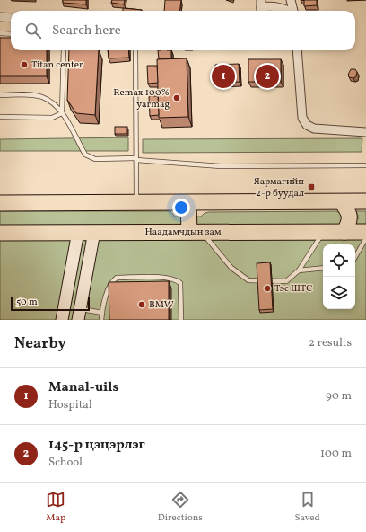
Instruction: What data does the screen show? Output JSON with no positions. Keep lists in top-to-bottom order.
{
  "streets": {
    "highway": ["Наадамчдын зам"]
  },
  "places": {
    "other": [
      "Titan center",
      "Remax 100% yarmag",
      "Тэс ШТС",
      "BMW"
    ],
    "transit": ["Яармагийн 2-р буудал"]
  },
  "scale_bar": "50 m",
  "page": {
    "search": "Search here",
    "pins": ["1", "2"],
    "scale": "50 m",
    "heading": ["Nearby", "2 results"],
    "list": [
      {
        "mark": "1",
        "name": "Manal-uils",
        "note": "Hospital",
        "value": "90 m"
      },
      {
        "mark": "2",
        "name": "145-р цэцэрлэг",
        "note": "School",
        "value": "100 m"
      }
    ],
    "nav": ["Map", "Directions", "Saved"]
  }
}
